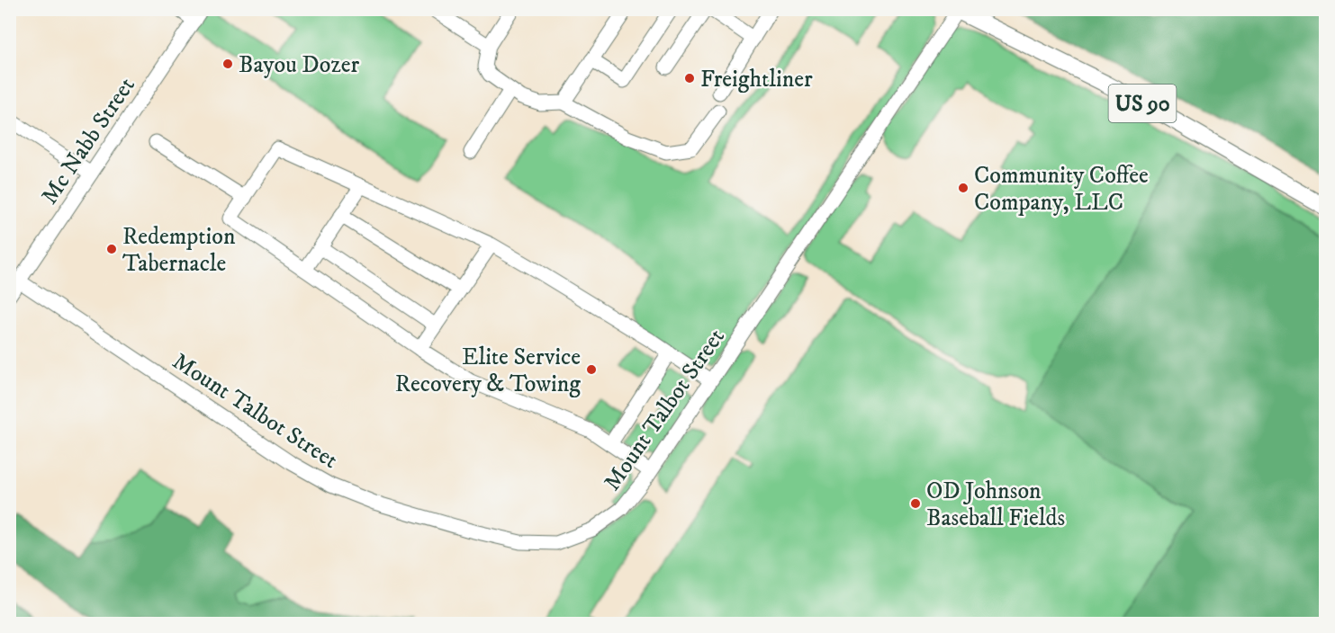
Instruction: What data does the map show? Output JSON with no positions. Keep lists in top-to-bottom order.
{
  "streets": {
    "main road": ["US 90"],
    "street": ["Mc Nabb Street", "Mount Talbot Street"]
  },
  "crossings": [
    ["US 90", "Mount Talbot Street"],
    ["Mc Nabb Street", "Mount Talbot Street"]
  ],
  "places": [
    "Bayou Dozer",
    "Freightliner",
    "Community Coffee Company, LLC",
    "Redemption Tabernacle",
    "Elite Service Recovery & Towing",
    "OD Johnson Baseball Fields"
  ]
}
